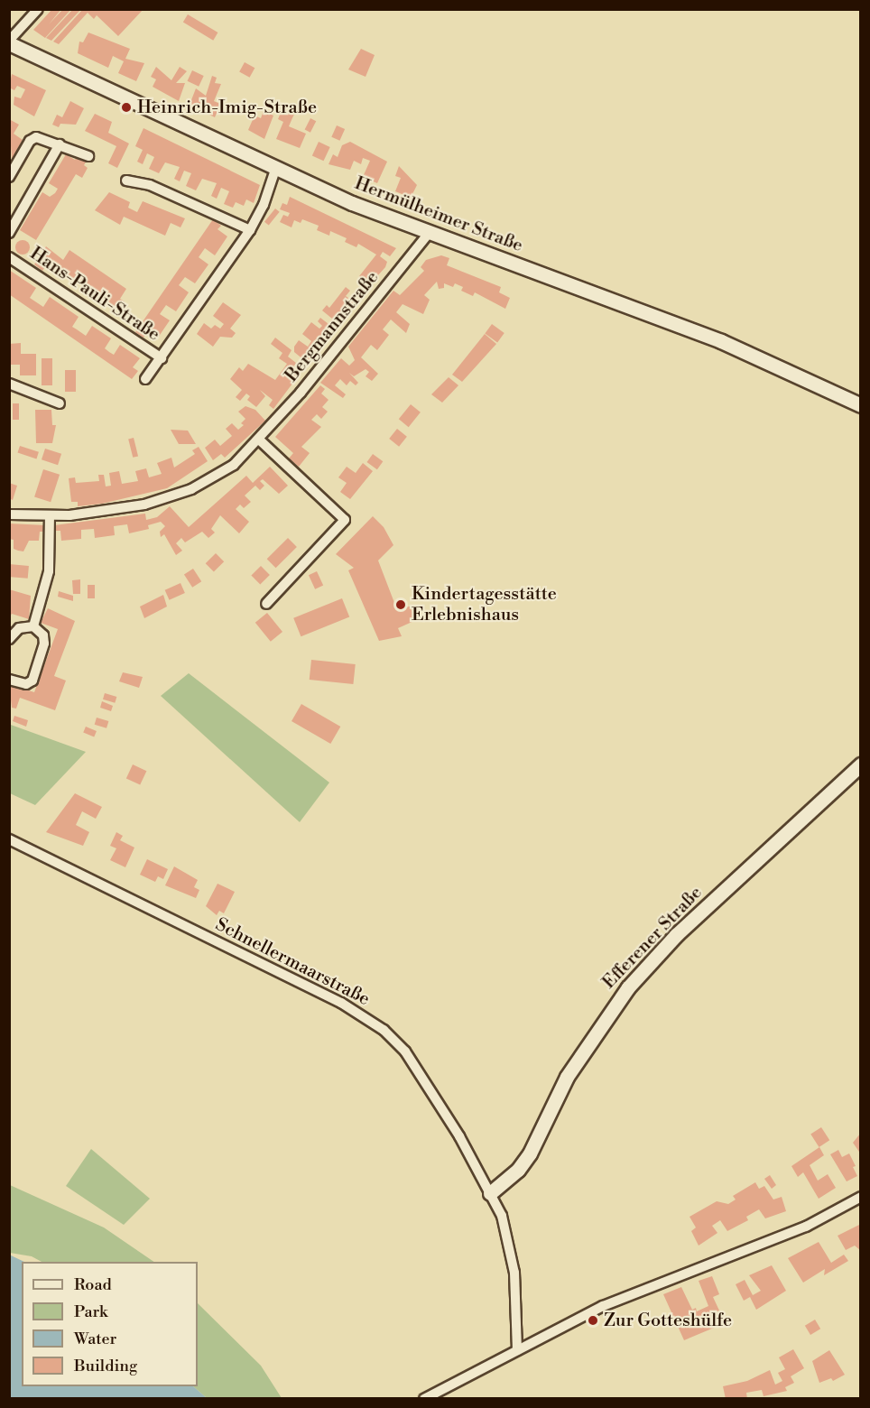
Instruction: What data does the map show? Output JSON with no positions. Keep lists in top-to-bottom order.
{
  "streets": {
    "street": [
      "Hermülheimer Straße",
      "Hans-Pauli-Straße",
      "Bergmannstraße",
      "Efferener Straße",
      "Schnellermaarstraße"
    ]
  },
  "crossings": [
    ["Hermülheimer Straße", "Bergmannstraße"],
    ["Efferener Straße", "Schnellermaarstraße"]
  ],
  "places": ["Heinrich-Imig-Straße", "Kindertagesstätte Erlebnishaus", "Zur Gotteshülfe"],
  "legend": [
    "Road",
    "Park",
    "Water",
    "Building"
  ]
}
